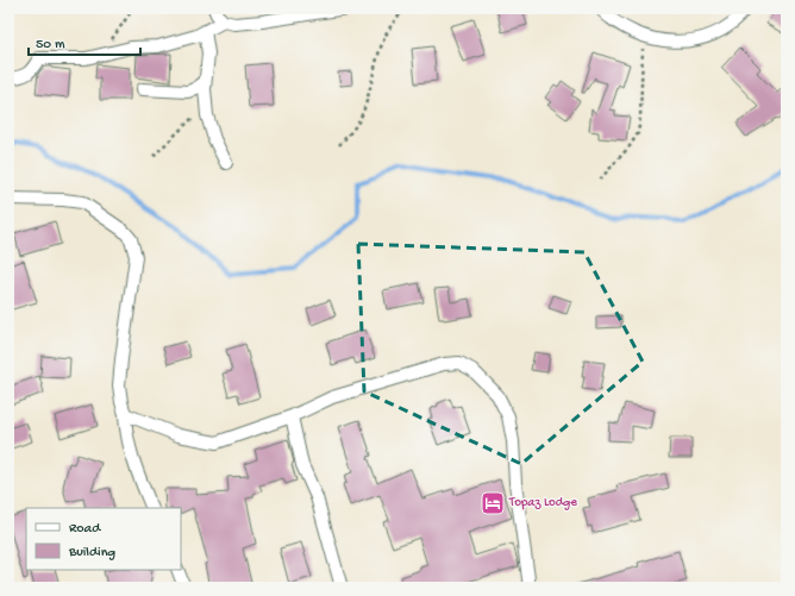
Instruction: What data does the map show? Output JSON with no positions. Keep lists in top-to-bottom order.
{
  "places": {
    "hotel": ["Topaz Lodge"]
  },
  "legend": ["Road", "Building"],
  "scale_bar": "50 m"
}
